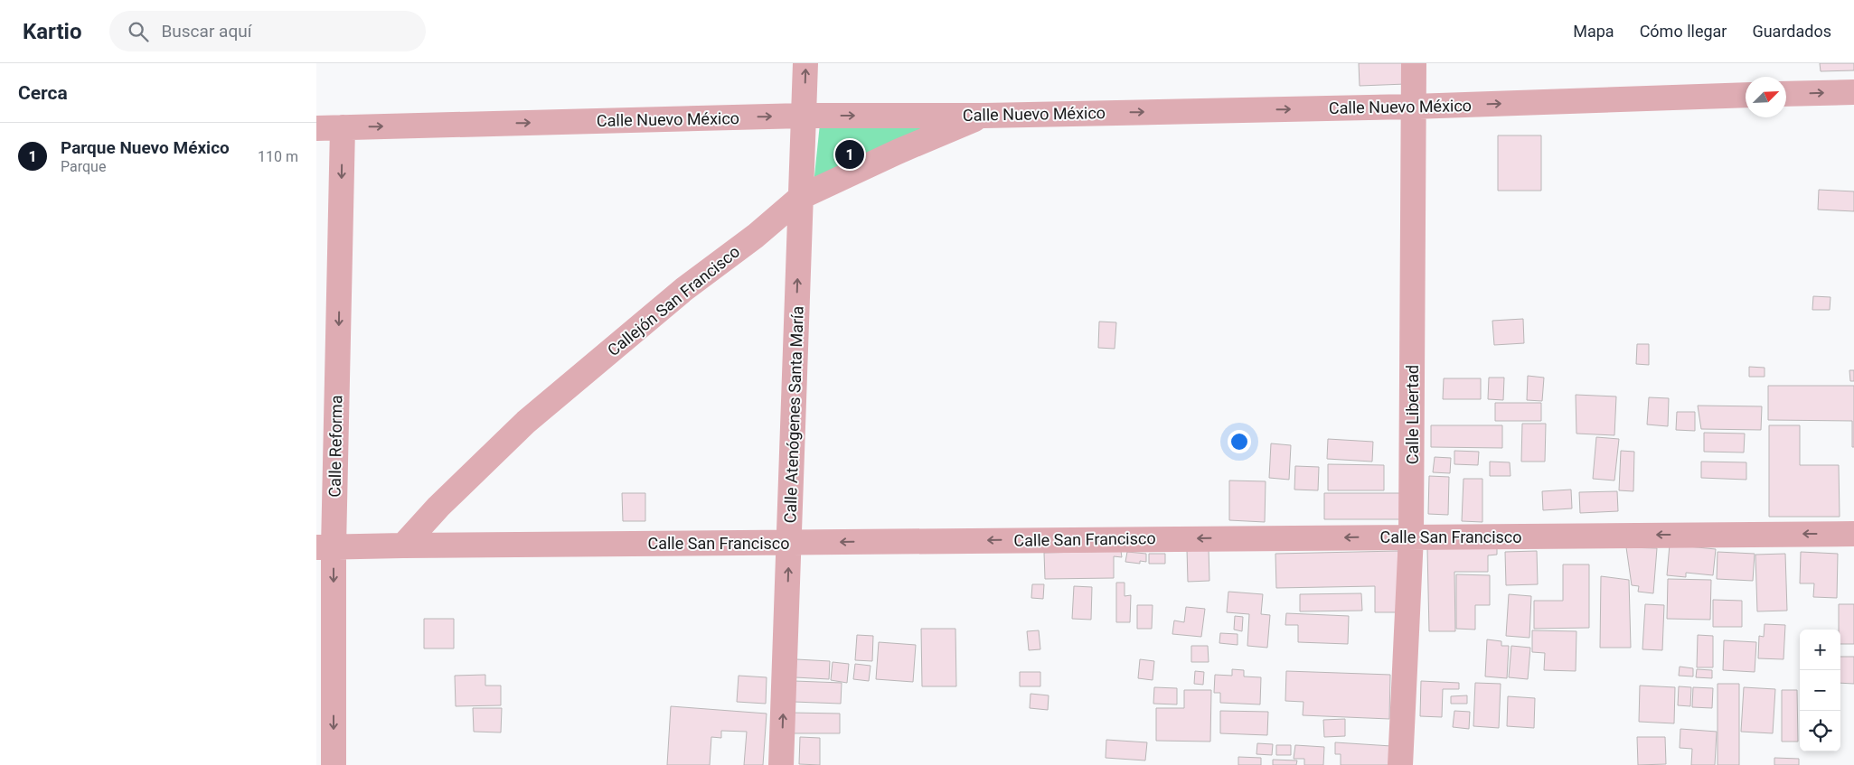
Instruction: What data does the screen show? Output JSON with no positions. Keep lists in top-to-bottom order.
{
  "streets": {
    "street": [
      "Calle Nuevo México",
      "Callejón San Francisco",
      "Calle Atenógenes Santa María",
      "Calle Libertad",
      "Calle Reforma",
      "Calle San Francisco"
    ]
  },
  "crossings": [
    ["Calle Nuevo México", "Callejón San Francisco"],
    ["Calle Nuevo México", "Calle Atenógenes Santa María"],
    ["Calle Nuevo México", "Calle Libertad"],
    ["Calle Nuevo México", "Calle Reforma"],
    ["Callejón San Francisco", "Calle Atenógenes Santa María"],
    ["Callejón San Francisco", "Calle San Francisco"],
    ["Calle Atenógenes Santa María", "Calle San Francisco"],
    ["Calle Libertad", "Calle San Francisco"],
    ["Calle Reforma", "Calle San Francisco"]
  ],
  "one_way": [
    "Calle Nuevo México",
    "Calle Atenógenes Santa María",
    "Calle Reforma",
    "Calle San Francisco"
  ],
  "north": "top right",
  "page": {
    "header": "Kartio",
    "search": "Buscar aquí",
    "nav": ["Mapa", "Cómo llegar", "Guardados"],
    "heading": "Cerca",
    "list": [
      {
        "mark": "1",
        "name": "Parque Nuevo México",
        "note": "Parque",
        "value": "110 m"
      }
    ],
    "pins": "1",
    "map_buttons": ["+", "−"]
  }
}
